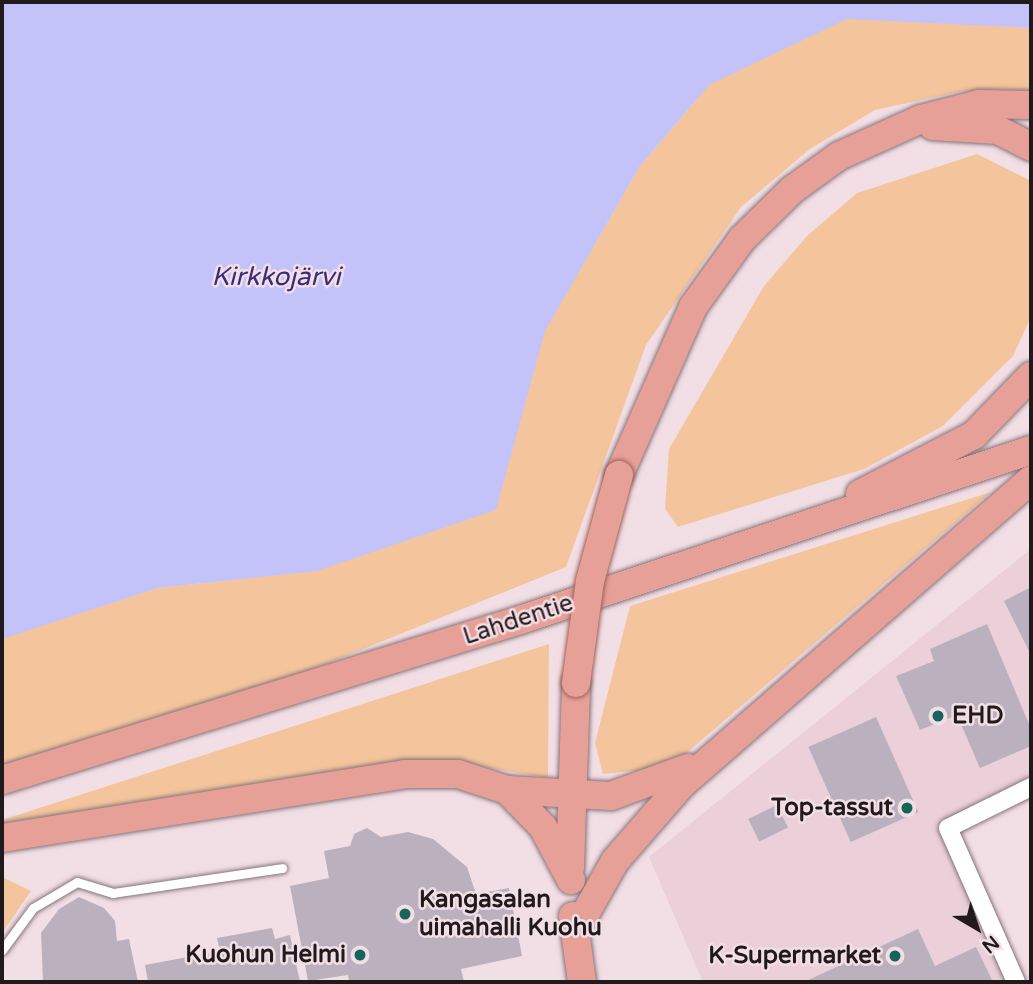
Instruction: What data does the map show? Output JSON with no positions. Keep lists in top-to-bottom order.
{
  "streets": {
    "highway": ["Lahdentie"]
  },
  "water": ["Kirkkojärvi"],
  "places": [
    "EHD",
    "Top-tassut",
    "Kangasalan uimahalli Kuohu",
    "Kuohun Helmi",
    "K-Supermarket"
  ],
  "north": "bottom right"
}
